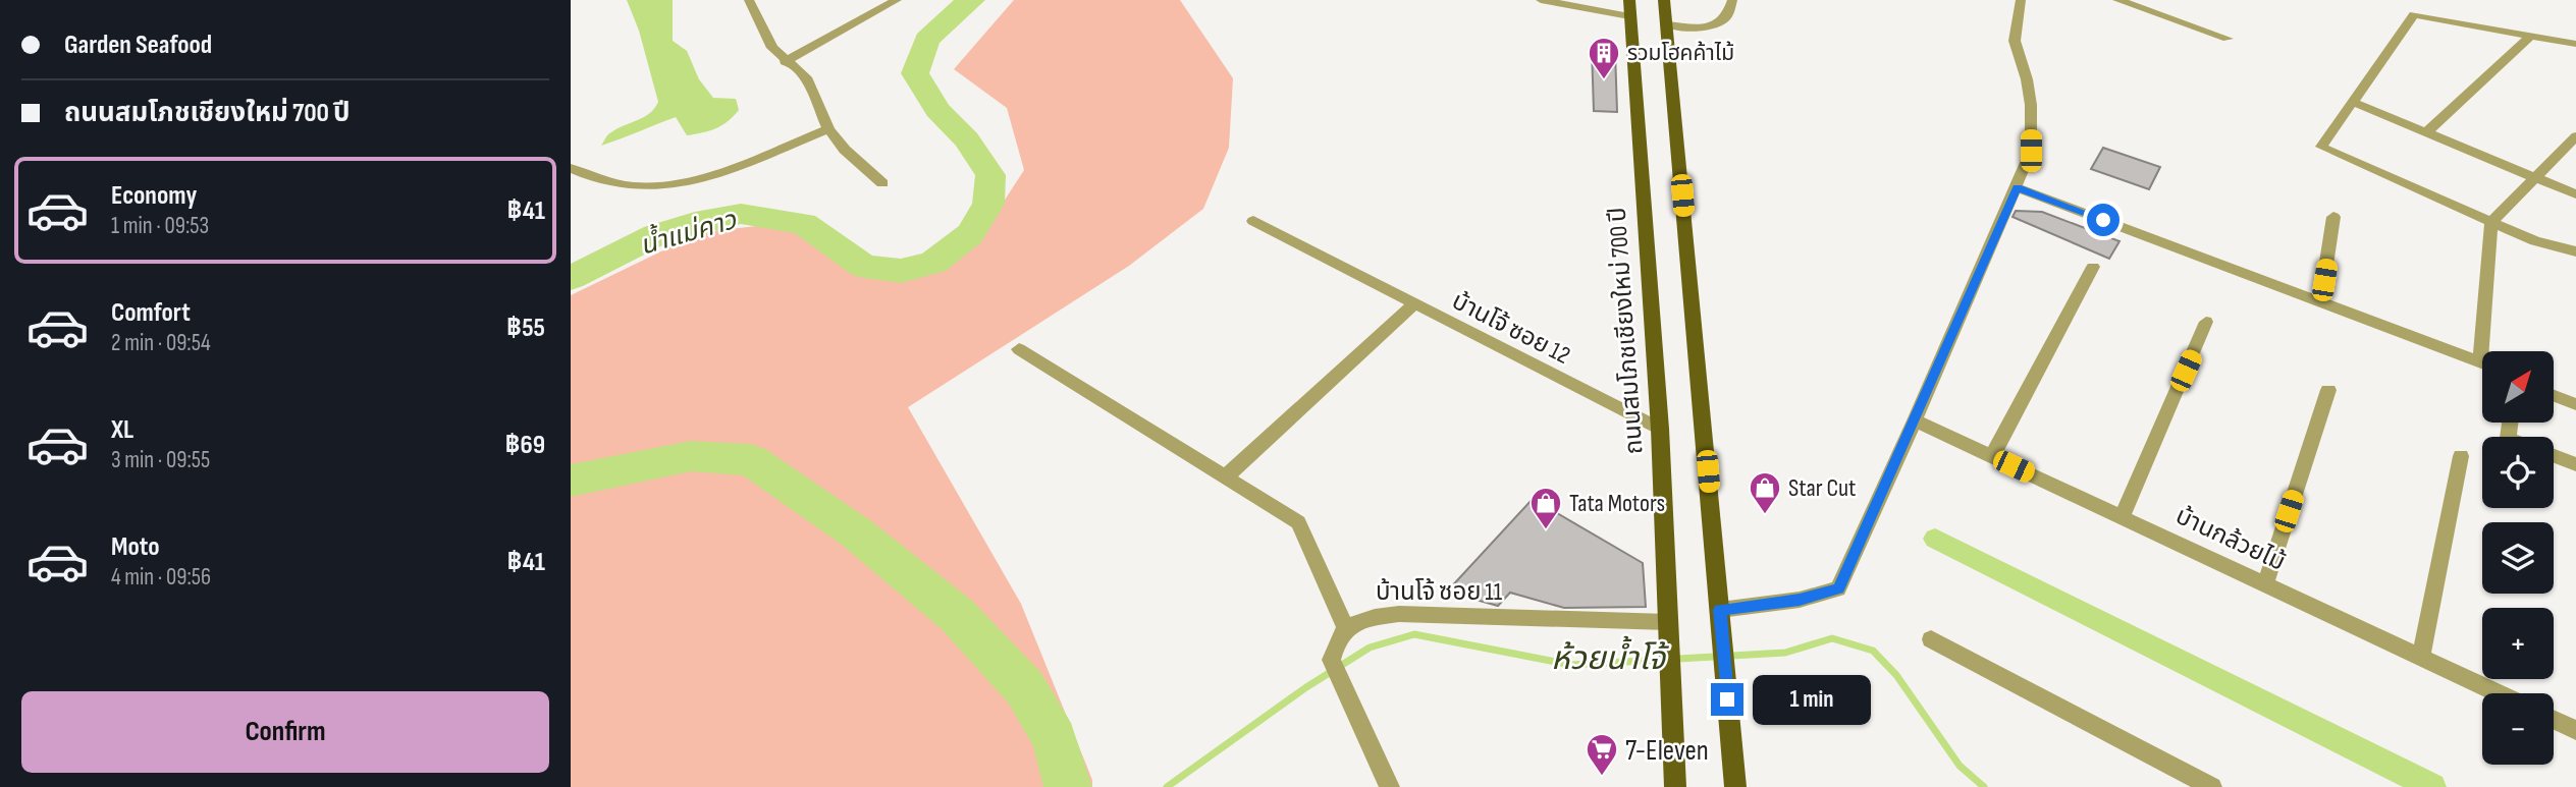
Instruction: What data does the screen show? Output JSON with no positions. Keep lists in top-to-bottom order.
{
  "streets": {
    "main road": ["ถนนสมโภชเชียงใหม่ 700 ปี"],
    "street": ["บ้านโจ้ ซอย 12", "บ้านกล้วยไม้", "บ้านโจ้ ซอย 11"]
  },
  "crossings": [
    ["บ้านโจ้ ซอย 12", "ถนนสมโภชเชียงใหม่ 700 ปี"],
    ["ถนนสมโภชเชียงใหม่ 700 ปี", "บ้านโจ้ ซอย 11"]
  ],
  "water": ["น้ำแม่คาว", "ห้วยน้ำโจ้"],
  "places": {
    "building": ["รวมโฮคค้าไม้"],
    "shop": ["Star Cut", "Tata Motors"],
    "supermarket": ["7-Eleven"]
  },
  "north": "top right",
  "page": {
    "banner": ["Garden Seafood", "ถนนสมโภชเชียงใหม่ 700 ปี"],
    "list": [
      {
        "name": "Economy",
        "note": "1 min · 09:53",
        "value": "฿41"
      },
      {
        "name": "Comfort",
        "note": "2 min · 09:54",
        "value": "฿55"
      },
      {
        "name": "XL",
        "note": "3 min · 09:55",
        "value": "฿69"
      },
      {
        "name": "Moto",
        "note": "4 min · 09:56",
        "value": "฿41"
      }
    ],
    "map_buttons": ["+", "−"],
    "bubble": "1 min",
    "buttons": "Confirm"
  }
}
